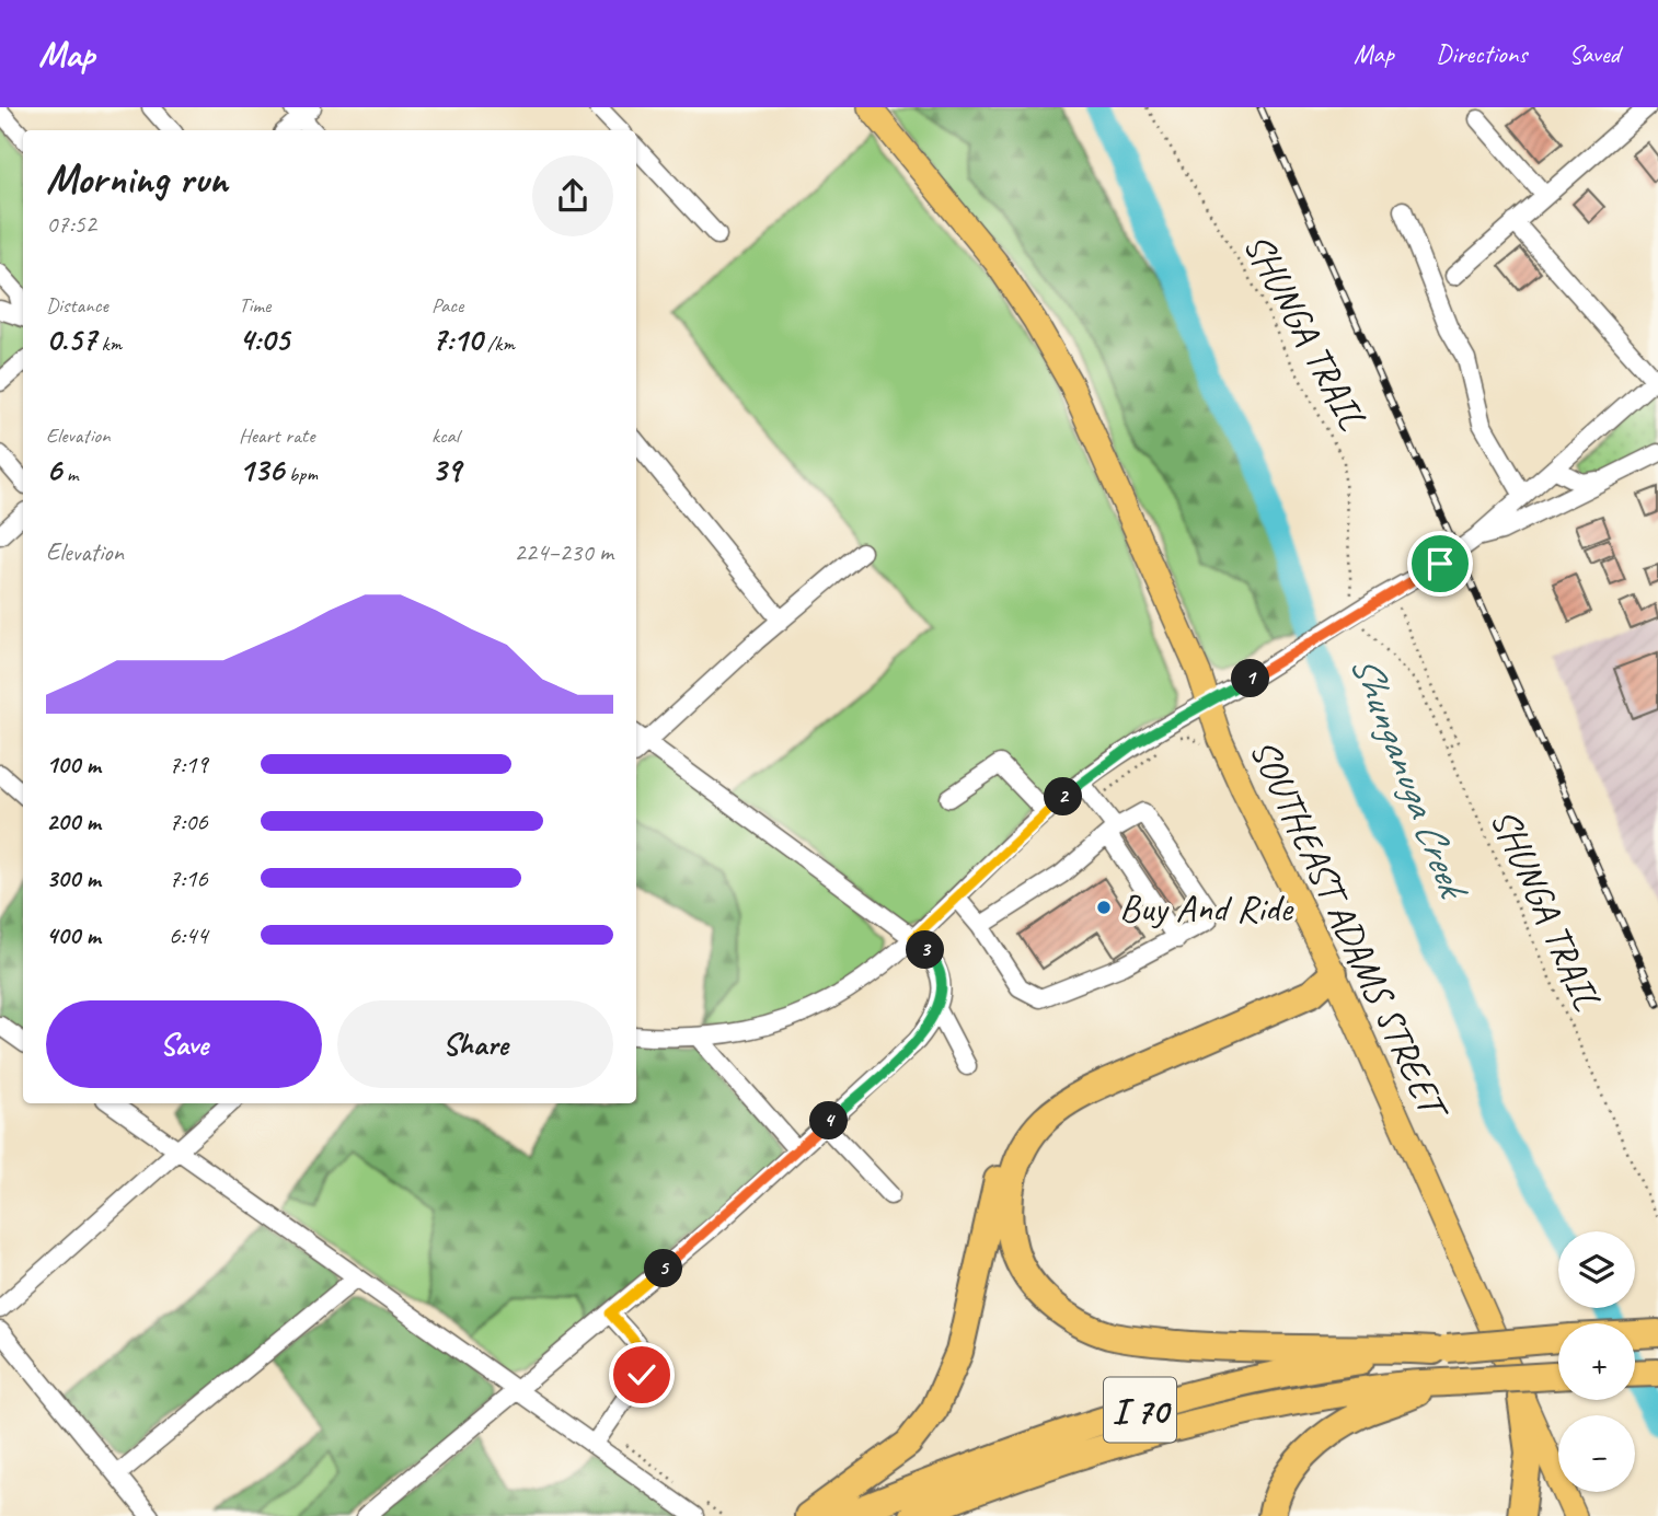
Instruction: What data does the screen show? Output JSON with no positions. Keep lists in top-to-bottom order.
{
  "streets": {
    "highway": ["I 70"],
    "main road": ["SOUTHEAST ADAMS STREET"],
    "path": ["SHUNGA TRAIL"]
  },
  "water": ["Shunganuga Creek"],
  "places": ["Buy And Ride"],
  "page": {
    "header": "Map",
    "nav": ["Map", "Directions", "Saved"],
    "heading": ["Morning run", "07:52"],
    "stats": [
      ["Distance", "0.57 km"],
      ["Time", "4:05"],
      ["Pace", "7:10 /km"],
      ["Elevation", "6 m"],
      ["Heart rate", "136 bpm"],
      ["kcal", "39"]
    ],
    "chart": ["Elevation", "224–230 m"],
    "pins": [
      "1",
      "2",
      "3",
      "4",
      "5"
    ],
    "list": [
      {
        "name": "100 m",
        "note": "7:19"
      },
      {
        "name": "200 m",
        "note": "7:06"
      },
      {
        "name": "300 m",
        "note": "7:16"
      },
      {
        "name": "400 m",
        "note": "6:44"
      }
    ],
    "buttons": ["Save", "Share"],
    "map_buttons": ["+", "−"]
  }
}
